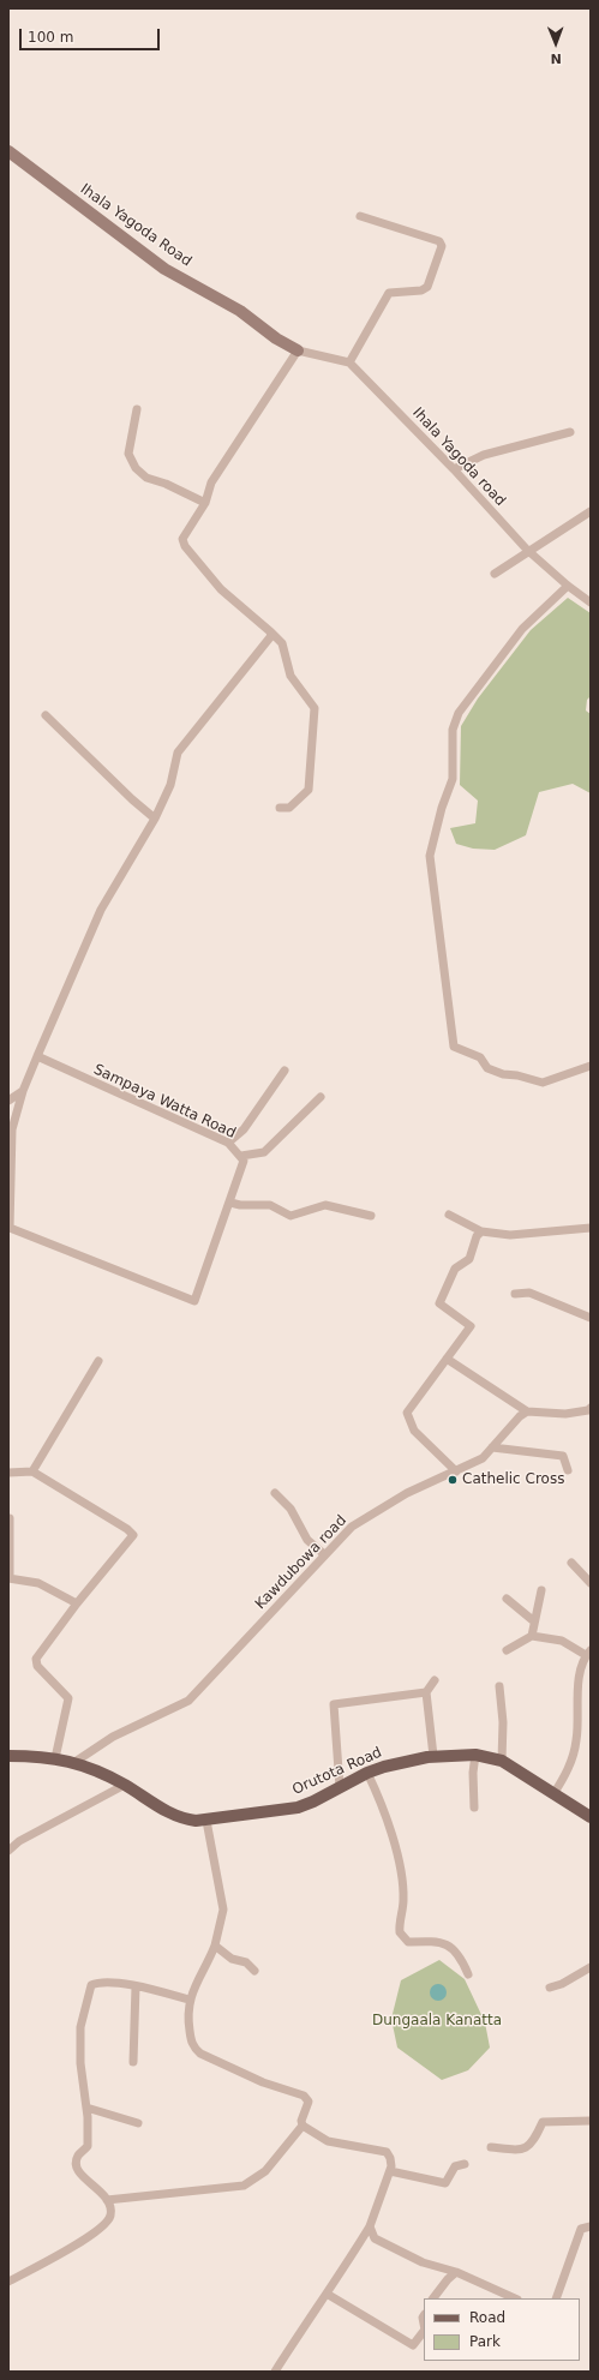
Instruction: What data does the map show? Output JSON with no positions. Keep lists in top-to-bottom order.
{
  "streets": {
    "main road": ["Orutota Road"],
    "street": [
      "Ihala Yagoda Road",
      "Ihala Yagoda road",
      "Sampaya Watta Road",
      "Kawdubowa road"
    ]
  },
  "crossings": [
    ["Kawdubowa road", "Orutota Road"]
  ],
  "parks": ["Dungaala Kanatta"],
  "places": ["Cathelic Cross"],
  "legend": ["Road", "Park"],
  "scale_bar": "100 m",
  "north": "bottom"
}
